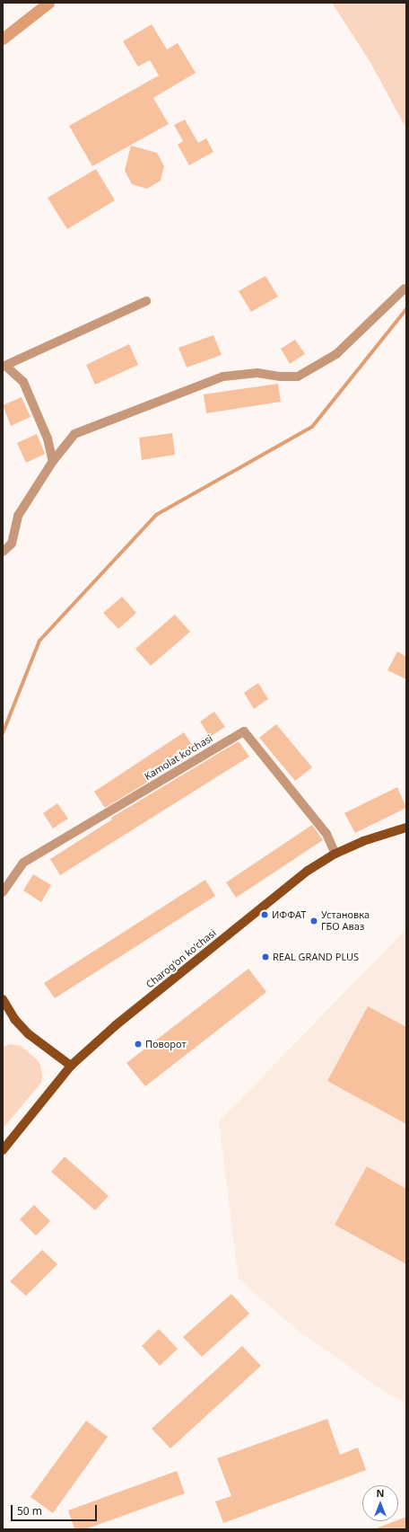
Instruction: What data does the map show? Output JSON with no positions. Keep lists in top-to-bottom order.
{
  "streets": {
    "main road": ["Charog'on ko'chasi"],
    "street": ["Kamolat ko'chasi"]
  },
  "crossings": [
    ["Kamolat ko'chasi", "Charog'on ko'chasi"]
  ],
  "places": [
    "ИФФАТ",
    "Установка ГБО Аваз",
    "REAL GRAND PLUS",
    "Поворот"
  ],
  "scale_bar": "50 m",
  "north": "top"
}
